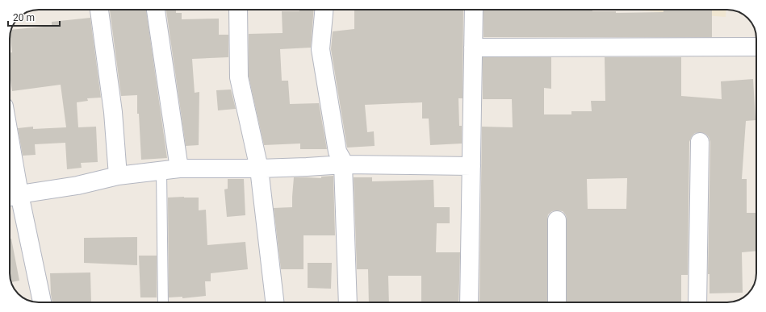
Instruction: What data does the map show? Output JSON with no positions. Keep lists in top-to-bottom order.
{
  "scale_bar": "20 m"
}
